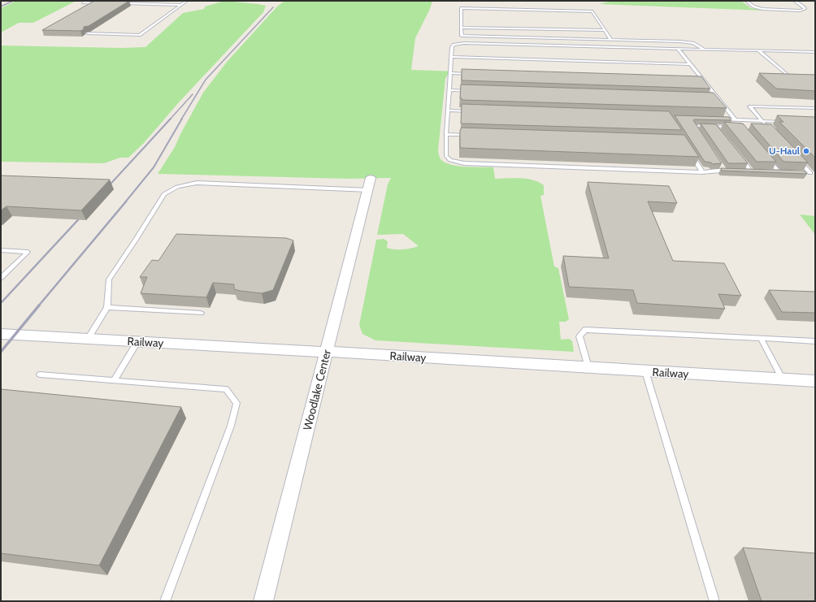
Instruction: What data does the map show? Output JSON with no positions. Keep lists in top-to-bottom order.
{
  "streets": {
    "street": ["Railway", "Woodlake Center"]
  },
  "crossings": [
    ["Railway", "Woodlake Center"]
  ],
  "places": ["U-Haul"]
}
